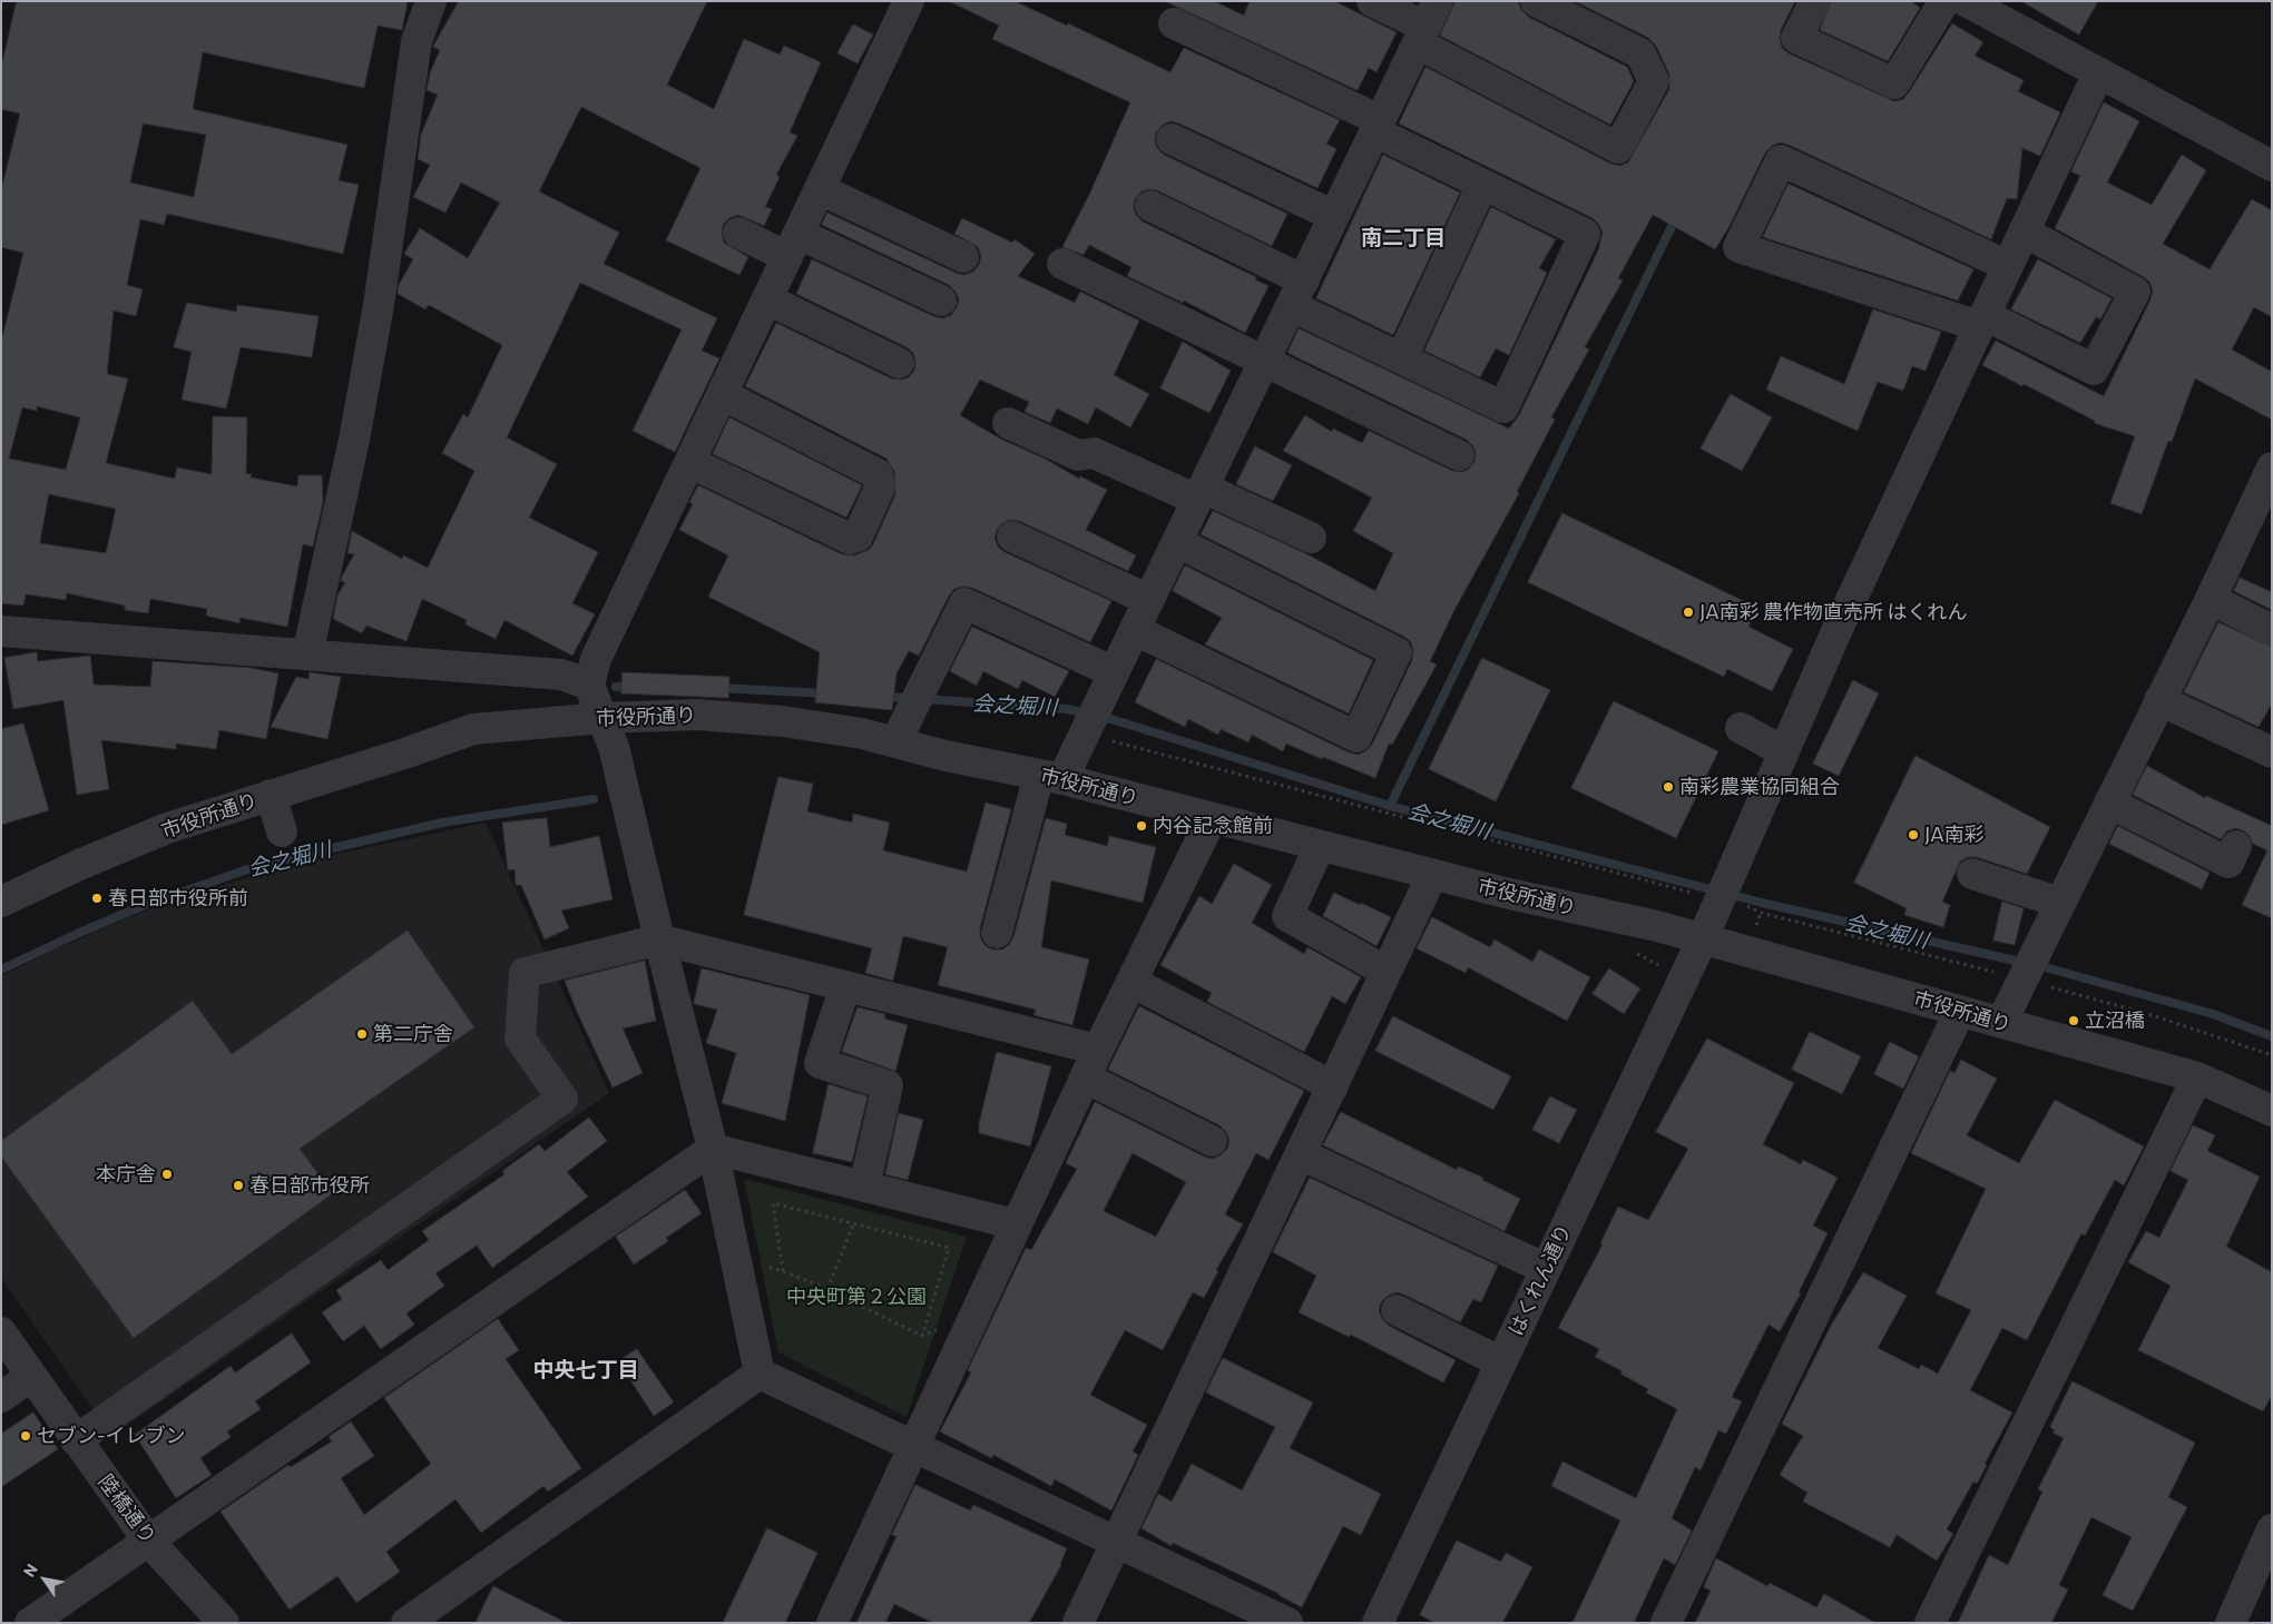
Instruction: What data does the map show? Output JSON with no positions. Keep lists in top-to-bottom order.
{
  "streets": {
    "street": ["市役所通り", "はくれん通り", "陸橋通り"]
  },
  "crossings": [
    ["市役所通り", "はくれん通り"]
  ],
  "districts": ["南二丁目", "中央七丁目"],
  "water": ["会之堀川"],
  "parks": ["中央町第２公園"],
  "places": [
    "JA南彩 農作物直売所 はくれん",
    "南彩農業協同組合",
    "内谷記念館前",
    "JA南彩",
    "春日部市役所前",
    "立沼橋",
    "第二庁舎",
    "本庁舎",
    "春日部市役所",
    "セブン-イレブン"
  ],
  "north": "top left"
}
